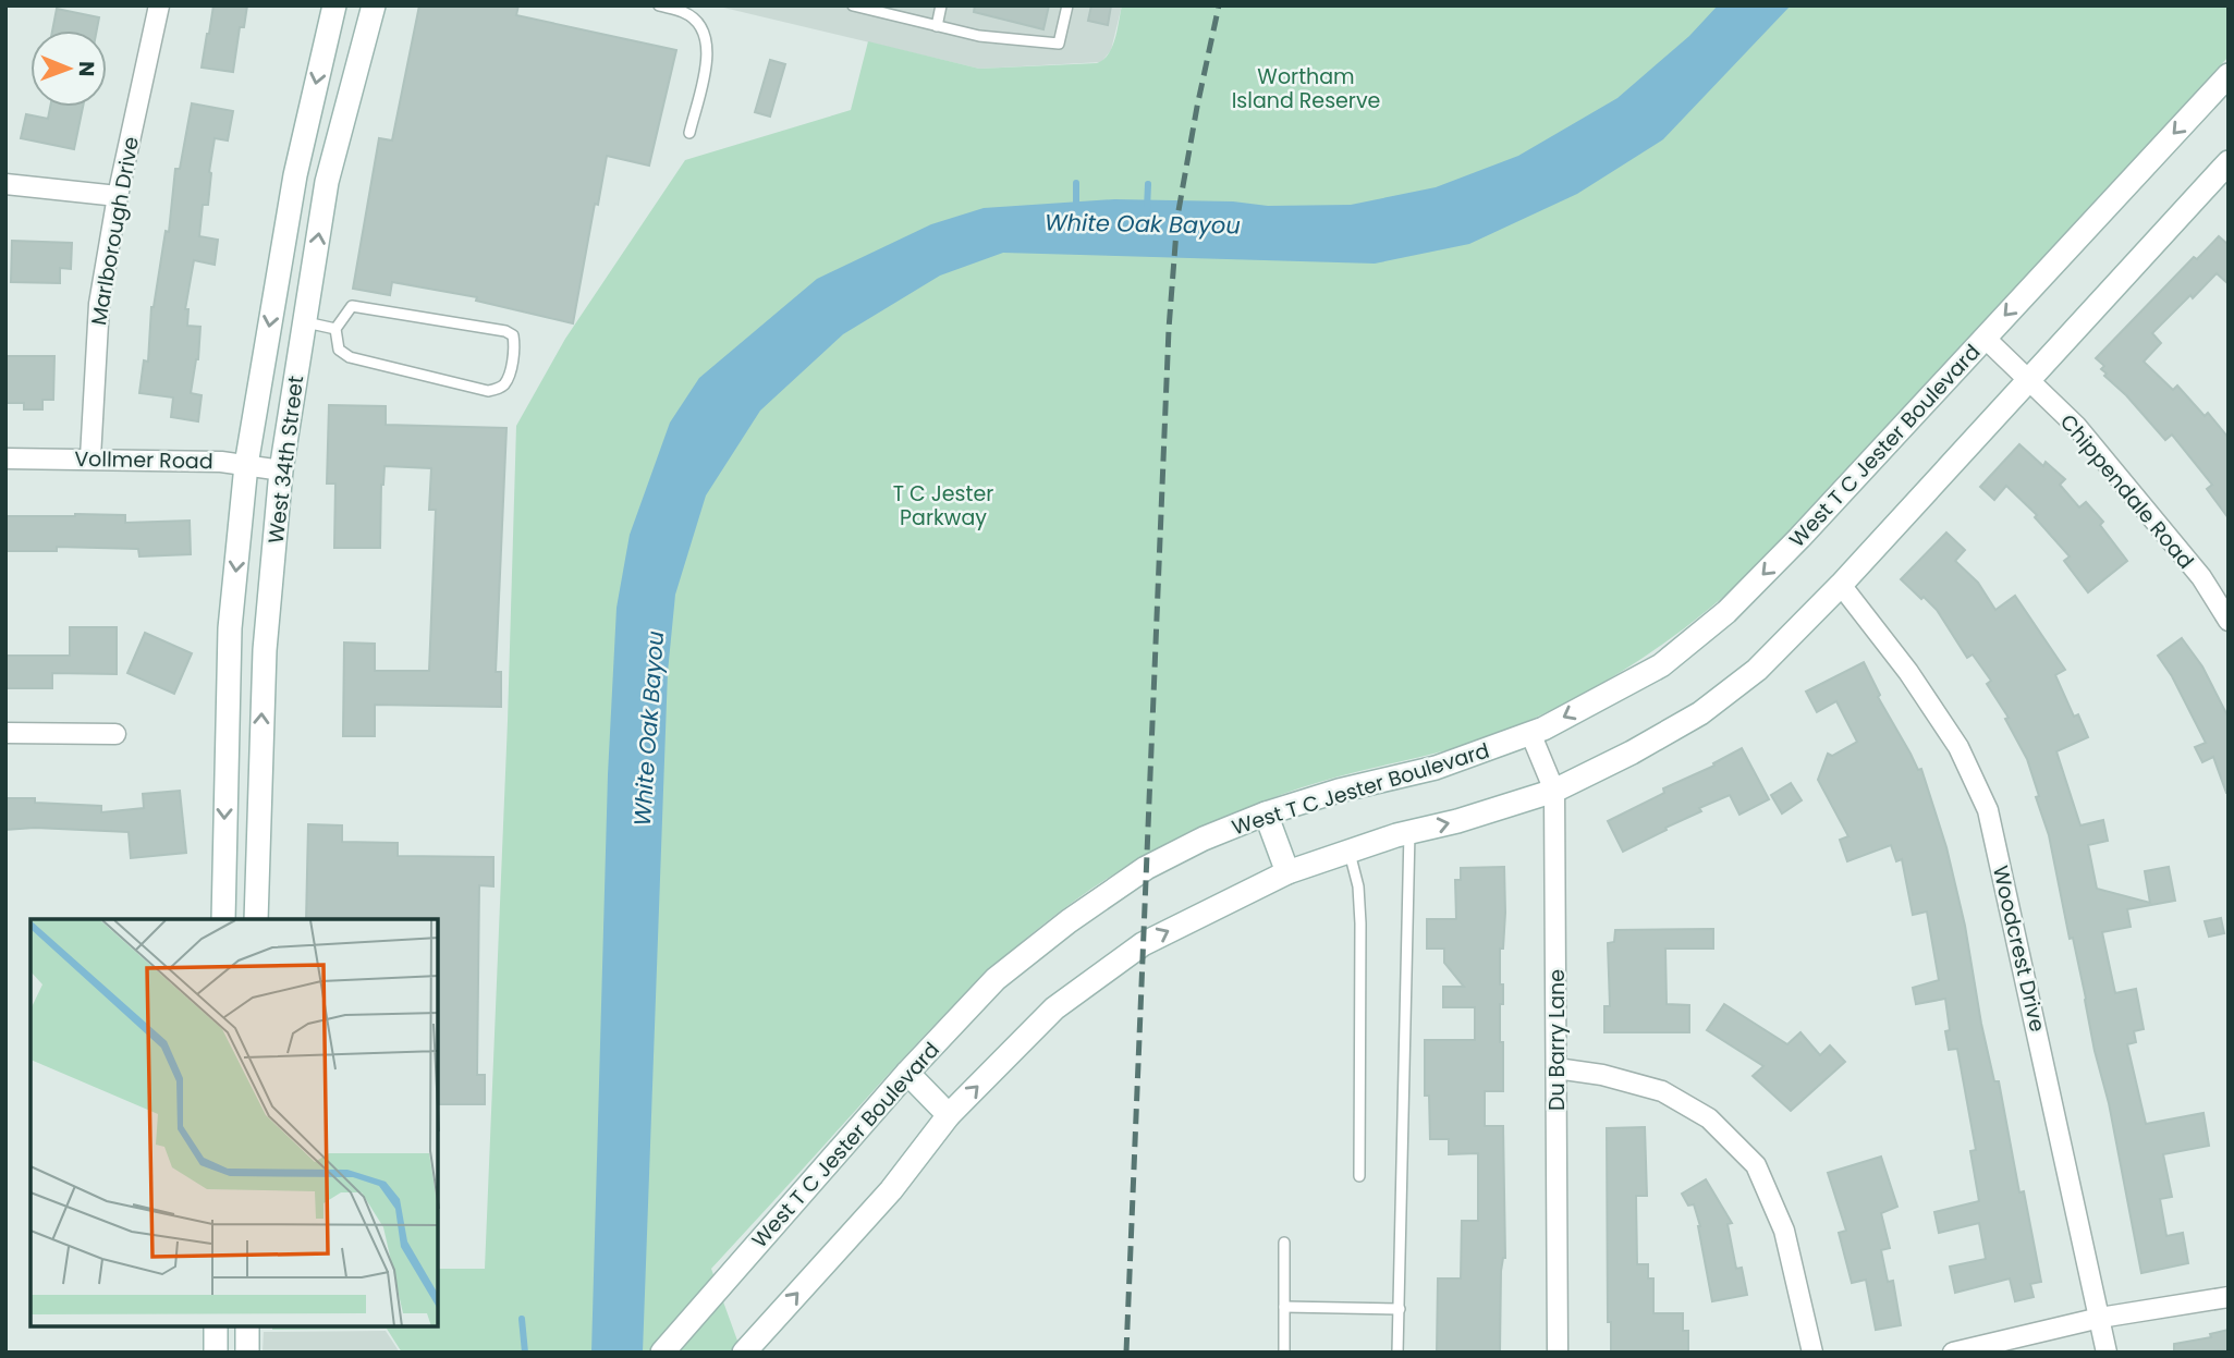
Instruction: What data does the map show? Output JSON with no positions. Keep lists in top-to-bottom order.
{
  "streets": {
    "main road": ["West T C Jester Boulevard", "West 34th Street"],
    "street": [
      "Marlborough Drive",
      "Vollmer Road",
      "Chippendale Road",
      "Woodcrest Drive",
      "Du Barry Lane"
    ]
  },
  "crossings": [
    ["Marlborough Drive", "Vollmer Road"],
    ["West T C Jester Boulevard", "Chippendale Road"],
    ["West T C Jester Boulevard", "Du Barry Lane"],
    ["Vollmer Road", "West 34th Street"]
  ],
  "water": ["White Oak Bayou"],
  "parks": ["Wortham Island Reserve", "T C Jester Parkway"],
  "north": "right"
}
